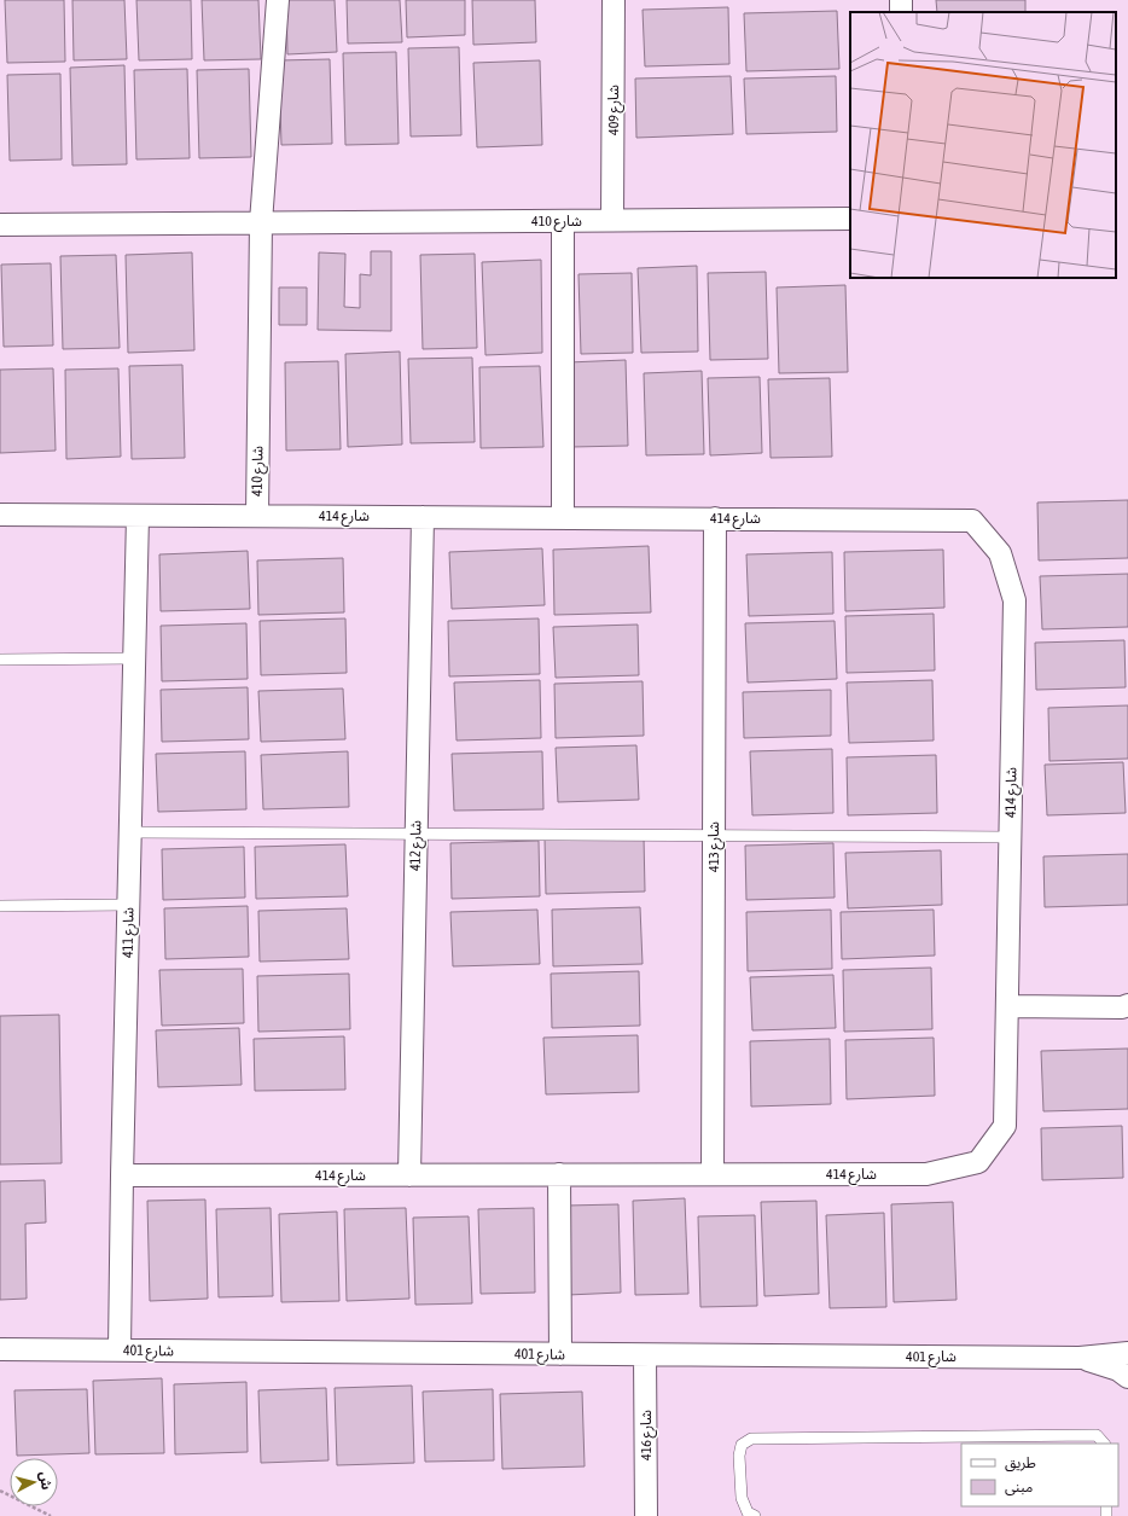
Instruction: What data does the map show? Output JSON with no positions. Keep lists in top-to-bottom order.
{
  "streets": {
    "street": [
      "شارع 409",
      "شارع 410",
      "شارع 414",
      "شارع 412",
      "شارع 413",
      "شارع 411",
      "شارع 401",
      "شارع 416"
    ]
  },
  "crossings": [
    ["شارع 409", "شارع 410"],
    ["شارع 410", "شارع 414"],
    ["شارع 414", "شارع 412"],
    ["شارع 414", "شارع 413"],
    ["شارع 414", "شارع 411"],
    ["شارع 411", "شارع 401"],
    ["شارع 401", "شارع 416"]
  ],
  "legend": ["طريق", "مبنى"],
  "north": "right"
}
